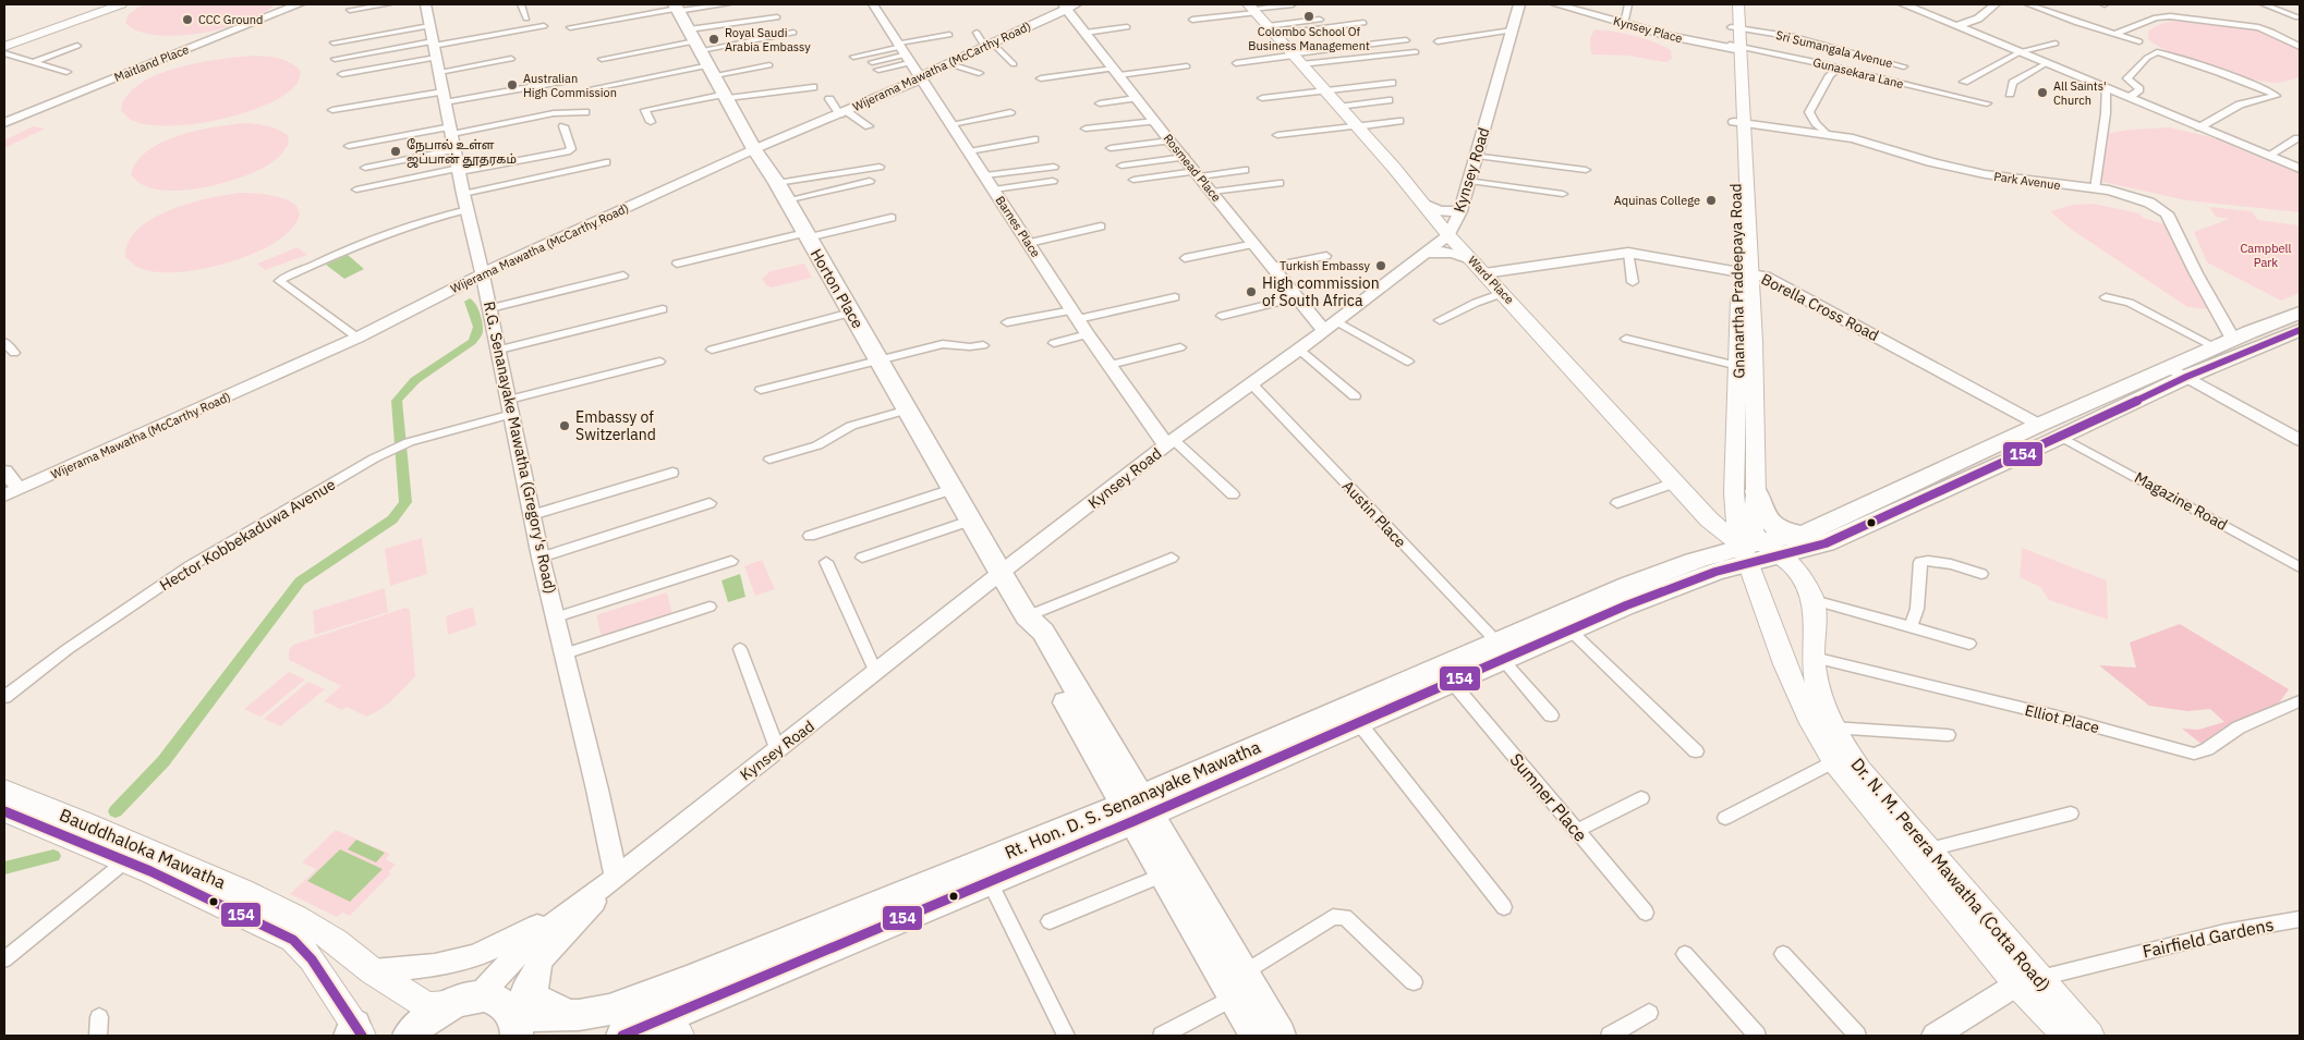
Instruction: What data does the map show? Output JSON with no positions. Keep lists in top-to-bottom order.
{
  "streets": {
    "highway": ["Horton Place", "Rt. Hon. D. S. Senanayake Mawatha"],
    "main road": [
      "Ward Place",
      "Gnanartha Pradeepaya Road",
      "Bauddhaloka Mawatha",
      "Dr. N. M. Perera Mawatha (Cotta Road)"
    ],
    "street": [
      "Kynsey Place",
      "Sri Sumangala Avenue",
      "Maitland Place",
      "Wijerama Mawatha (McCarthy Road)",
      "Gunasekara Lane",
      "Rosmead Place",
      "Kynsey Road",
      "Park Avenue",
      "Barnes Place",
      "Borella Cross Road",
      "R.G. Senanayake Mawatha (Gregory's Road)",
      "Magazine Road",
      "Austin Place",
      "Hector Kobbekaduwa Avenue",
      "Elliot Place",
      "Sumner Place",
      "Fairfield Gardens"
    ]
  },
  "crossings": [
    ["Kynsey Place", "Gunasekara Lane"],
    ["Kynsey Place", "Gnanartha Pradeepaya Road"],
    ["Sri Sumangala Avenue", "Gnanartha Pradeepaya Road"],
    ["Wijerama Mawatha (McCarthy Road)", "Rosmead Place"],
    ["Wijerama Mawatha (McCarthy Road)", "Barnes Place"],
    ["Wijerama Mawatha (McCarthy Road)", "Horton Place"],
    ["Wijerama Mawatha (McCarthy Road)", "R.G. Senanayake Mawatha (Gregory's Road)"],
    ["Gunasekara Lane", "Gnanartha Pradeepaya Road"],
    ["Rosmead Place", "Kynsey Road"],
    ["Kynsey Road", "Barnes Place"],
    ["Kynsey Road", "Ward Place"],
    ["Kynsey Road", "Horton Place"],
    ["Kynsey Road", "R.G. Senanayake Mawatha (Gregory's Road)"],
    ["Kynsey Road", "Austin Place"],
    ["Kynsey Road", "Rt. Hon. D. S. Senanayake Mawatha"],
    ["Kynsey Road", "Bauddhaloka Mawatha"],
    ["Park Avenue", "Gnanartha Pradeepaya Road"],
    ["Ward Place", "Gnanartha Pradeepaya Road"],
    ["Ward Place", "Borella Cross Road"],
    ["Ward Place", "Rt. Hon. D. S. Senanayake Mawatha"],
    ["Ward Place", "Dr. N. M. Perera Mawatha (Cotta Road)"],
    ["Gnanartha Pradeepaya Road", "Borella Cross Road"],
    ["Gnanartha Pradeepaya Road", "Rt. Hon. D. S. Senanayake Mawatha"],
    ["Gnanartha Pradeepaya Road", "Dr. N. M. Perera Mawatha (Cotta Road)"],
    ["Horton Place", "Rt. Hon. D. S. Senanayake Mawatha"],
    ["R.G. Senanayake Mawatha (Gregory's Road)", "Hector Kobbekaduwa Avenue"],
    ["Austin Place", "Rt. Hon. D. S. Senanayake Mawatha"],
    ["Elliot Place", "Dr. N. M. Perera Mawatha (Cotta Road)"],
    ["Sumner Place", "Rt. Hon. D. S. Senanayake Mawatha"],
    ["Rt. Hon. D. S. Senanayake Mawatha", "Dr. N. M. Perera Mawatha (Cotta Road)"],
    ["Dr. N. M. Perera Mawatha (Cotta Road)", "Fairfield Gardens"]
  ],
  "parks": ["Campbell Park"],
  "places": [
    "Colombo School Of Business Management",
    "CCC Ground",
    "Royal Saudi Arabia Embassy",
    "Australian High Commission",
    "All Saints' Church",
    "நேபால் உள்ள ஜப்பான் தூதரகம்",
    "Aquinas College",
    "Turkish Embassy",
    "High commission of South Africa",
    "Embassy of Switzerland"
  ],
  "lines": ["transit line 154"]
}
